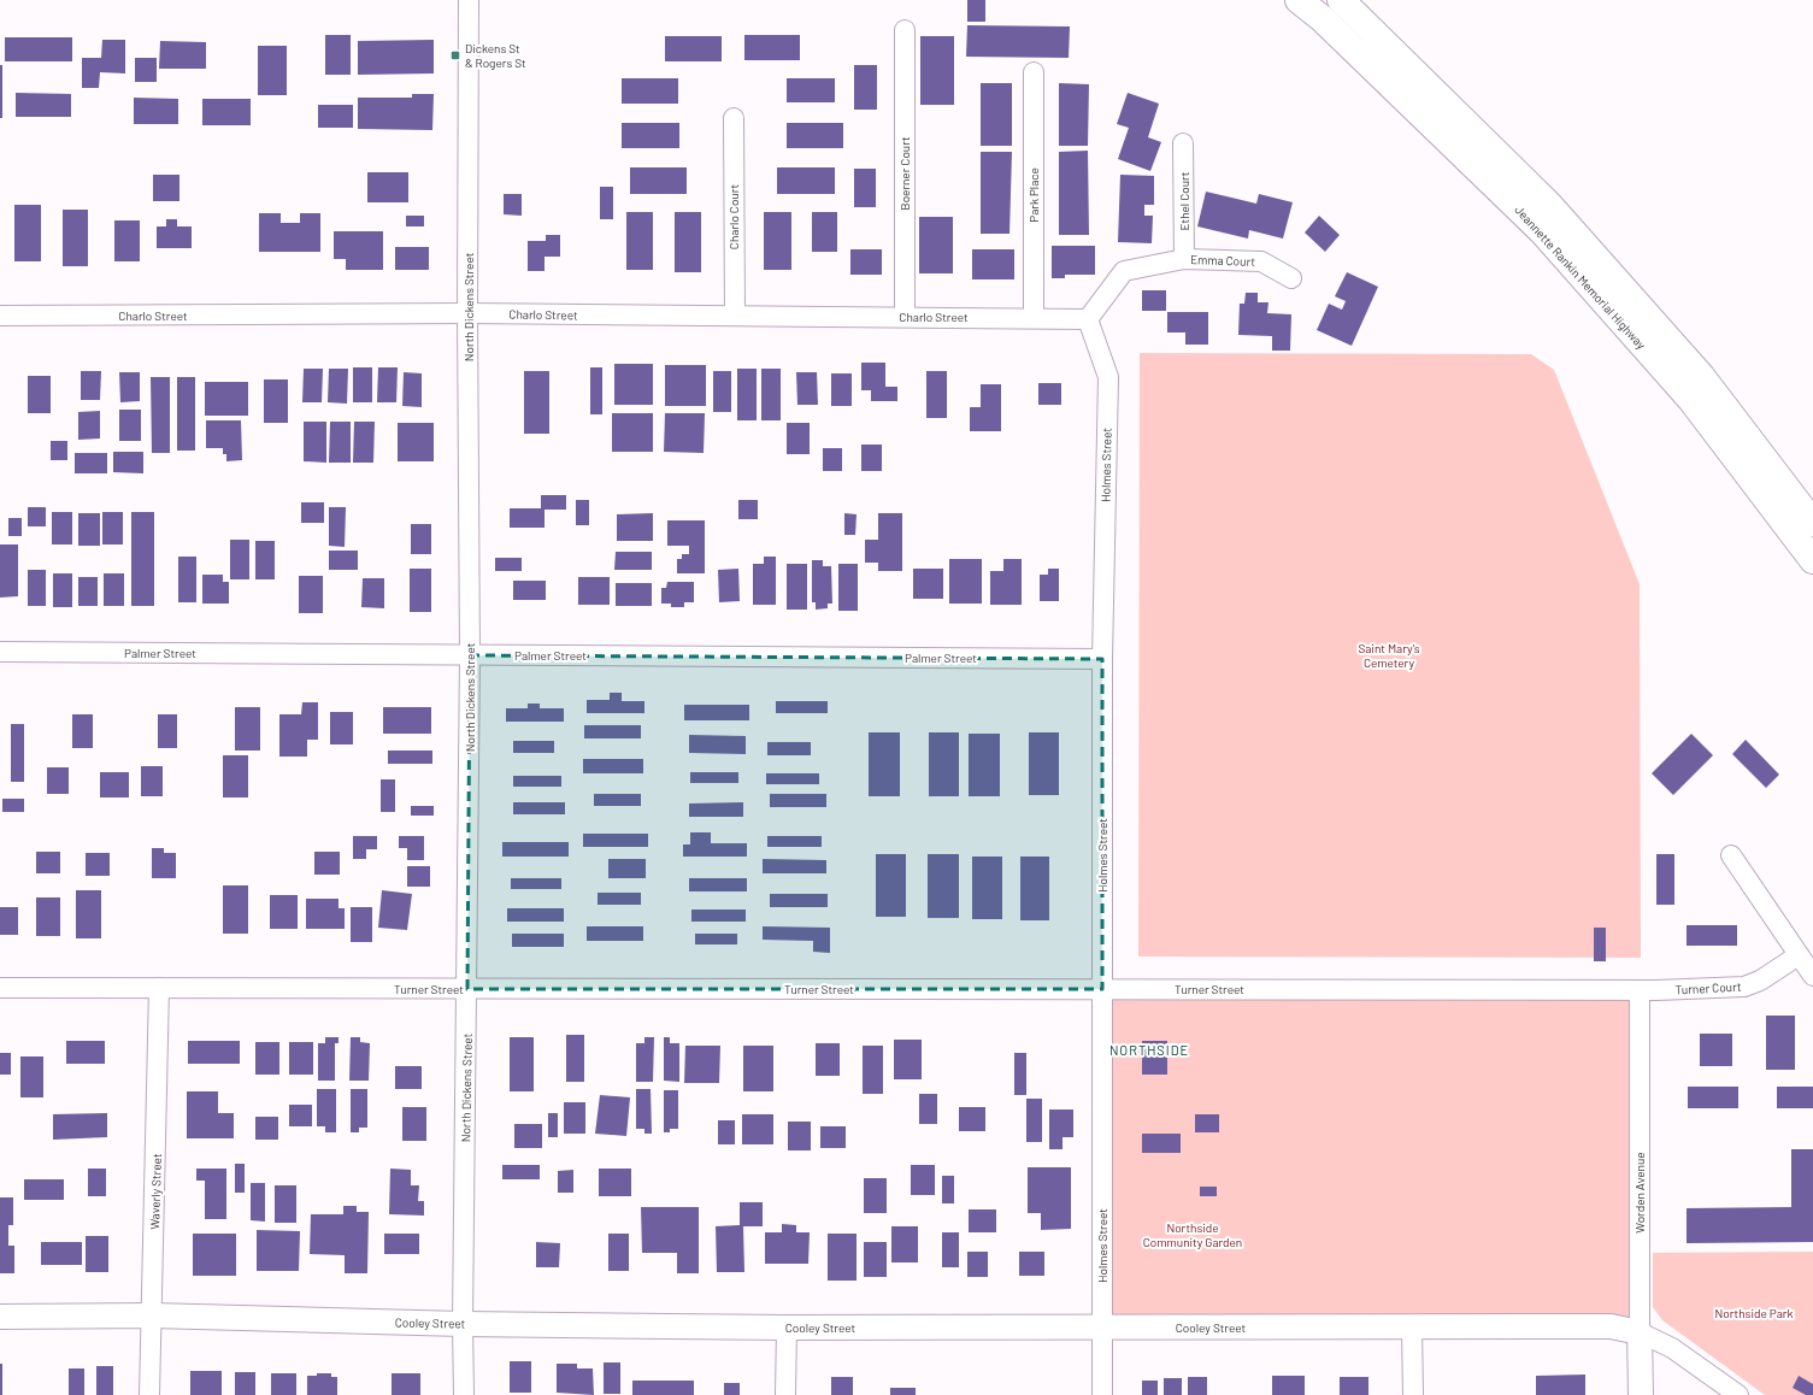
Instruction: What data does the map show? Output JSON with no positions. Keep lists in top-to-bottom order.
{
  "streets": {
    "highway": ["Jeannette Rankin Memorial Highway"],
    "street": [
      "Boerner Court",
      "Park Place",
      "Ethel Court",
      "Charlo Court",
      "Emma Court",
      "North Dickens Street",
      "Charlo Street",
      "Holmes Street",
      "Palmer Street",
      "Turner Court",
      "Turner Street",
      "Waverly Street",
      "Worden Avenue",
      "Cooley Street"
    ]
  },
  "crossings": [
    ["Boerner Court", "Charlo Street"],
    ["Park Place", "Charlo Street"],
    ["Ethel Court", "Emma Court"],
    ["Charlo Court", "Charlo Street"],
    ["Emma Court", "Charlo Street"],
    ["Emma Court", "Holmes Street"],
    ["North Dickens Street", "Charlo Street"],
    ["North Dickens Street", "Palmer Street"],
    ["North Dickens Street", "Turner Street"],
    ["North Dickens Street", "Cooley Street"],
    ["Charlo Street", "Holmes Street"],
    ["Holmes Street", "Palmer Street"],
    ["Holmes Street", "Turner Street"],
    ["Holmes Street", "Cooley Street"],
    ["Turner Court", "Turner Street"],
    ["Turner Court", "Worden Avenue"],
    ["Turner Street", "Waverly Street"],
    ["Turner Street", "Worden Avenue"],
    ["Waverly Street", "Cooley Street"],
    ["Worden Avenue", "Cooley Street"]
  ],
  "districts": ["NORTHSIDE"],
  "parks": ["Saint Mary's Cemetery", "Northside Community Garden", "Northside Park"],
  "places": {
    "transit": ["Dickens St & Rogers St"]
  }
}
